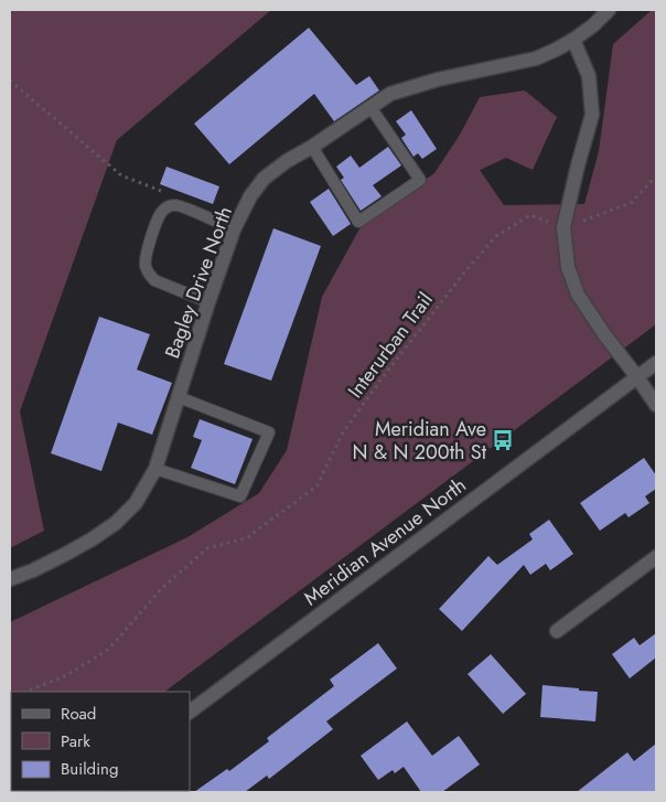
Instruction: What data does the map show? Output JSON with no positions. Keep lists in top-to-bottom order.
{
  "streets": {
    "street": ["Bagley Drive North", "Meridian Avenue North"],
    "path": ["Interurban Trail"]
  },
  "places": {
    "bus stop": ["Meridian Ave N & N 200th St"]
  },
  "legend": ["Road", "Park", "Building"]
}
